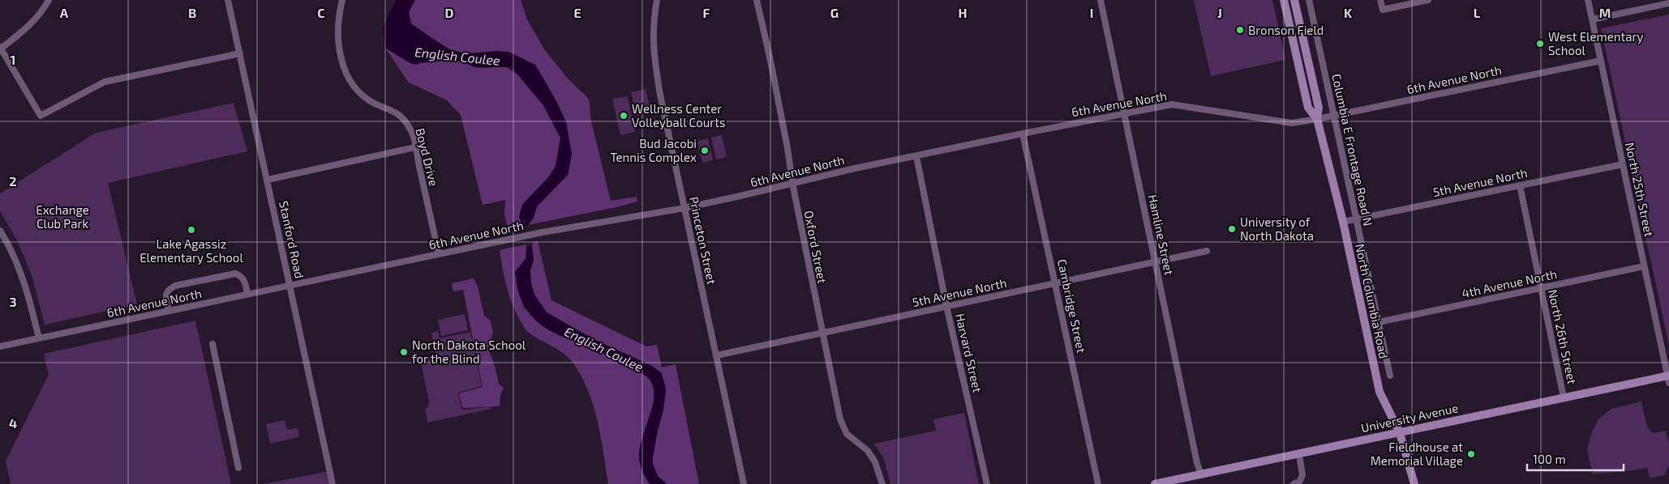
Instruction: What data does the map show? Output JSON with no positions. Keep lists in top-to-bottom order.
{
  "streets": {
    "main road": ["North Columbia Road", "University Avenue"],
    "street": [
      "6th Avenue North",
      "Columbia E Frontage Road N",
      "Boyd Drive",
      "5th Avenue North",
      "North 25th Street",
      "Hamline Street",
      "Stanford Road",
      "Princeton Street",
      "Oxford Street",
      "4th Avenue North",
      "Cambridge Street",
      "North 26th Street",
      "Harvard Street"
    ]
  },
  "crossings": [
    ["6th Avenue North", "Columbia E Frontage Road N"],
    ["6th Avenue North", "Boyd Drive"],
    ["6th Avenue North", "North 25th Street"],
    ["6th Avenue North", "Hamline Street"],
    ["6th Avenue North", "Stanford Road"],
    ["6th Avenue North", "Princeton Street"],
    ["6th Avenue North", "Oxford Street"],
    ["6th Avenue North", "North Columbia Road"],
    ["6th Avenue North", "Cambridge Street"],
    ["6th Avenue North", "Harvard Street"],
    ["Columbia E Frontage Road N", "5th Avenue North"],
    ["Columbia E Frontage Road N", "4th Avenue North"],
    ["5th Avenue North", "North 25th Street"],
    ["5th Avenue North", "Hamline Street"],
    ["5th Avenue North", "Princeton Street"],
    ["5th Avenue North", "Oxford Street"],
    ["5th Avenue North", "North Columbia Road"],
    ["5th Avenue North", "Cambridge Street"],
    ["5th Avenue North", "North 26th Street"],
    ["5th Avenue North", "Harvard Street"],
    ["North 25th Street", "4th Avenue North"],
    ["North 25th Street", "University Avenue"],
    ["Hamline Street", "University Avenue"],
    ["4th Avenue North", "North 26th Street"],
    ["North Columbia Road", "University Avenue"],
    ["North 26th Street", "University Avenue"]
  ],
  "water": ["English Coulee"],
  "parks": ["Exchange Club Park"],
  "places": [
    "Bronson Field",
    "West Elementary School",
    "Wellness Center Volleyball Courts",
    "Bud Jacobi Tennis Complex",
    "University of North Dakota",
    "Lake Agassiz Elementary School",
    "North Dakota School for the Blind",
    "Fieldhouse at Memorial Village"
  ],
  "scale_bar": "100 m",
  "grid": {
    "columns": [
      "A",
      "B",
      "C",
      "D",
      "E",
      "F",
      "G",
      "H",
      "I",
      "J",
      "K",
      "L",
      "M"
    ],
    "rows": [
      "1",
      "2",
      "3",
      "4"
    ]
  }
}
